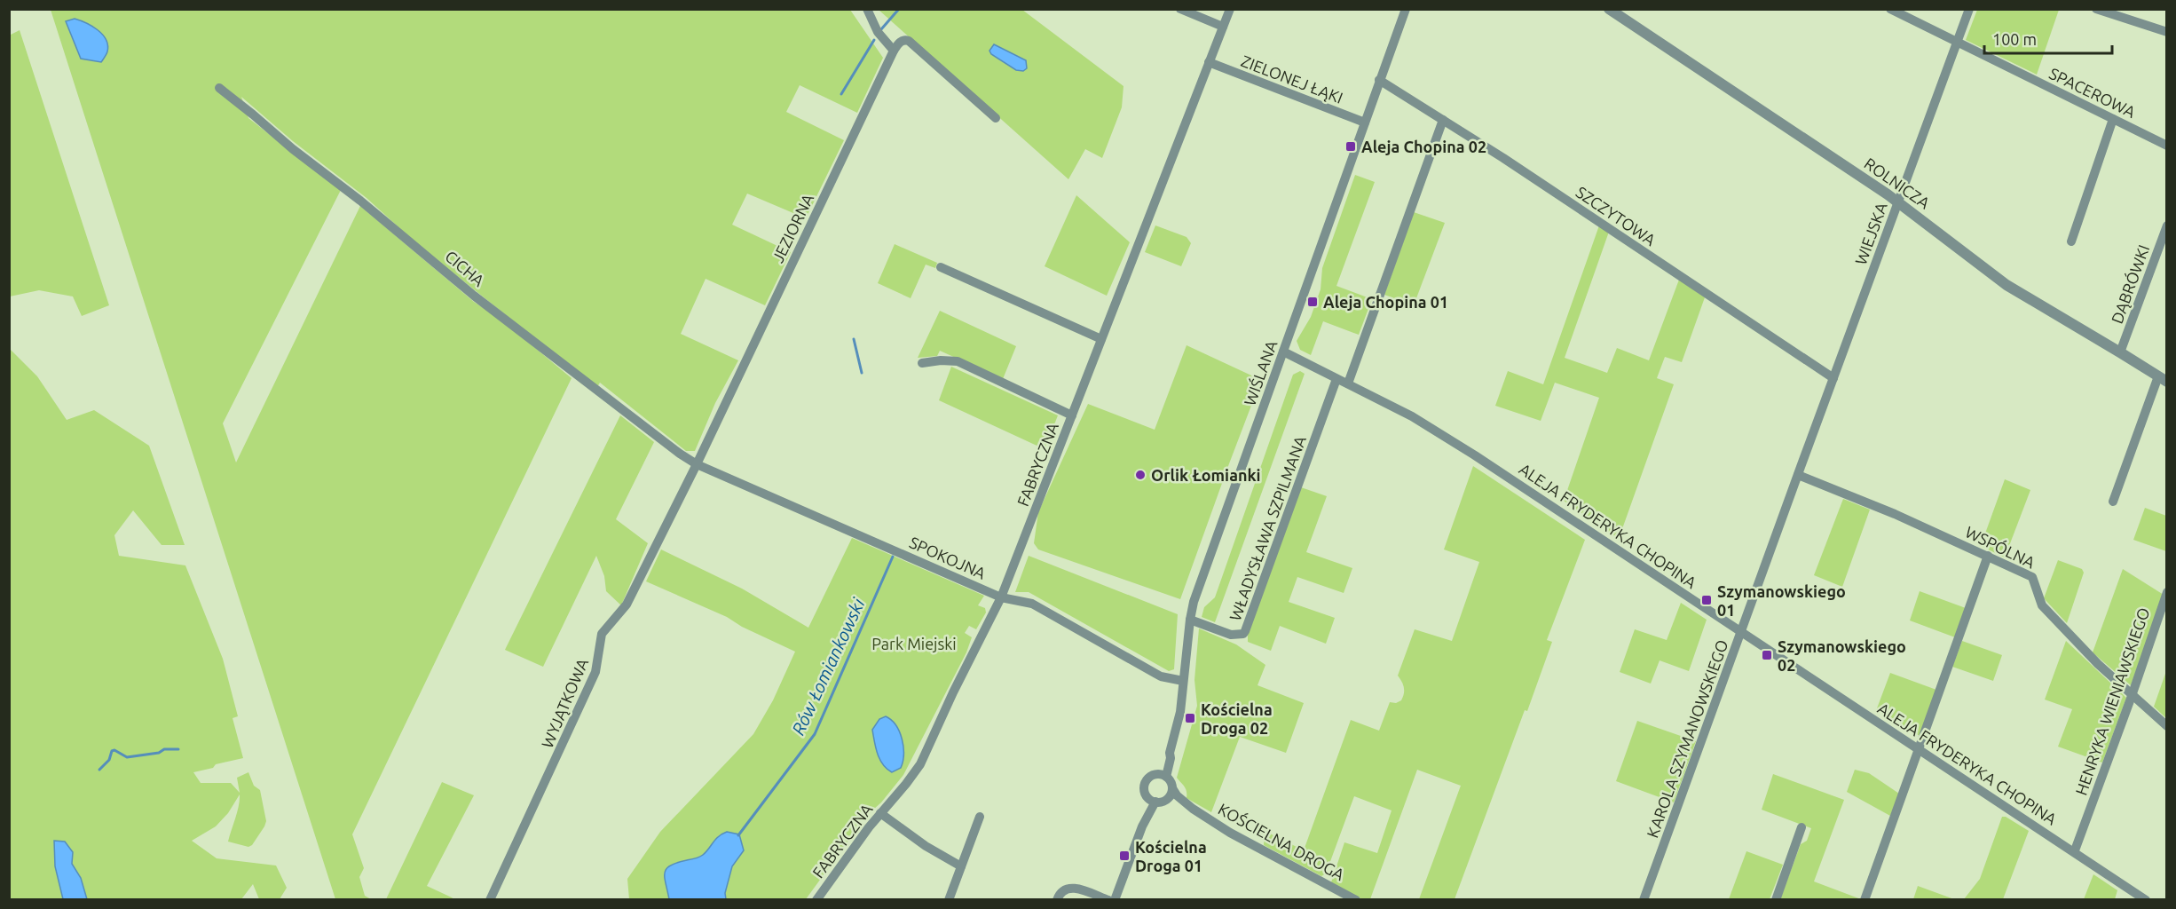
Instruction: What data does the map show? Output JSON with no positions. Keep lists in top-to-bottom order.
{
  "streets": {
    "street": [
      "ZIELONEJ ŁĄKI",
      "SPACEROWA",
      "ROLNICZA",
      "SZCZYTOWA",
      "JEZIORNA",
      "WIEJSKA",
      "CICHA",
      "DĄBRÓWKI",
      "WIŚLANA",
      "FABRYCZNA",
      "ALEJA FRYDERYKA CHOPINA",
      "WŁADYSŁAWA SZPILMANA",
      "WSPÓLNA",
      "SPOKOJNA",
      "HENRYKA WIENIAWSKIEGO",
      "WYJĄTKOWA",
      "KAROLA SZYMANOWSKIEGO",
      "KOŚCIELNA DROGA"
    ]
  },
  "crossings": [
    ["ZIELONEJ ŁĄKI", "WIŚLANA"],
    ["ZIELONEJ ŁĄKI", "FABRYCZNA"],
    ["SPACEROWA", "WIEJSKA"],
    ["ROLNICZA", "WIEJSKA"],
    ["ROLNICZA", "DĄBRÓWKI"],
    ["SZCZYTOWA", "WIEJSKA"],
    ["SZCZYTOWA", "WIŚLANA"],
    ["SZCZYTOWA", "KAROLA SZYMANOWSKIEGO"],
    ["JEZIORNA", "CICHA"],
    ["JEZIORNA", "SPOKOJNA"],
    ["JEZIORNA", "WYJĄTKOWA"],
    ["WIEJSKA", "KAROLA SZYMANOWSKIEGO"],
    ["CICHA", "SPOKOJNA"],
    ["CICHA", "WYJĄTKOWA"],
    ["WIŚLANA", "ALEJA FRYDERYKA CHOPINA"],
    ["WIŚLANA", "WŁADYSŁAWA SZPILMANA"],
    ["WIŚLANA", "SPOKOJNA"],
    ["WIŚLANA", "KOŚCIELNA DROGA"],
    ["FABRYCZNA", "SPOKOJNA"],
    ["ALEJA FRYDERYKA CHOPINA", "WŁADYSŁAWA SZPILMANA"],
    ["ALEJA FRYDERYKA CHOPINA", "HENRYKA WIENIAWSKIEGO"],
    ["ALEJA FRYDERYKA CHOPINA", "KAROLA SZYMANOWSKIEGO"],
    ["WSPÓLNA", "HENRYKA WIENIAWSKIEGO"],
    ["WSPÓLNA", "KAROLA SZYMANOWSKIEGO"],
    ["SPOKOJNA", "WYJĄTKOWA"]
  ],
  "water": ["Rów Łomiankowski"],
  "parks": ["Park Miejski"],
  "places": {
    "transit": [
      "Aleja Chopina 02",
      "Aleja Chopina 01",
      "Szymanowskiego 01",
      "Szymanowskiego 02",
      "Kościelna Droga 02",
      "Kościelna Droga 01"
    ],
    "other": ["Orlik Łomianki"]
  },
  "scale_bar": "100 m"
}
